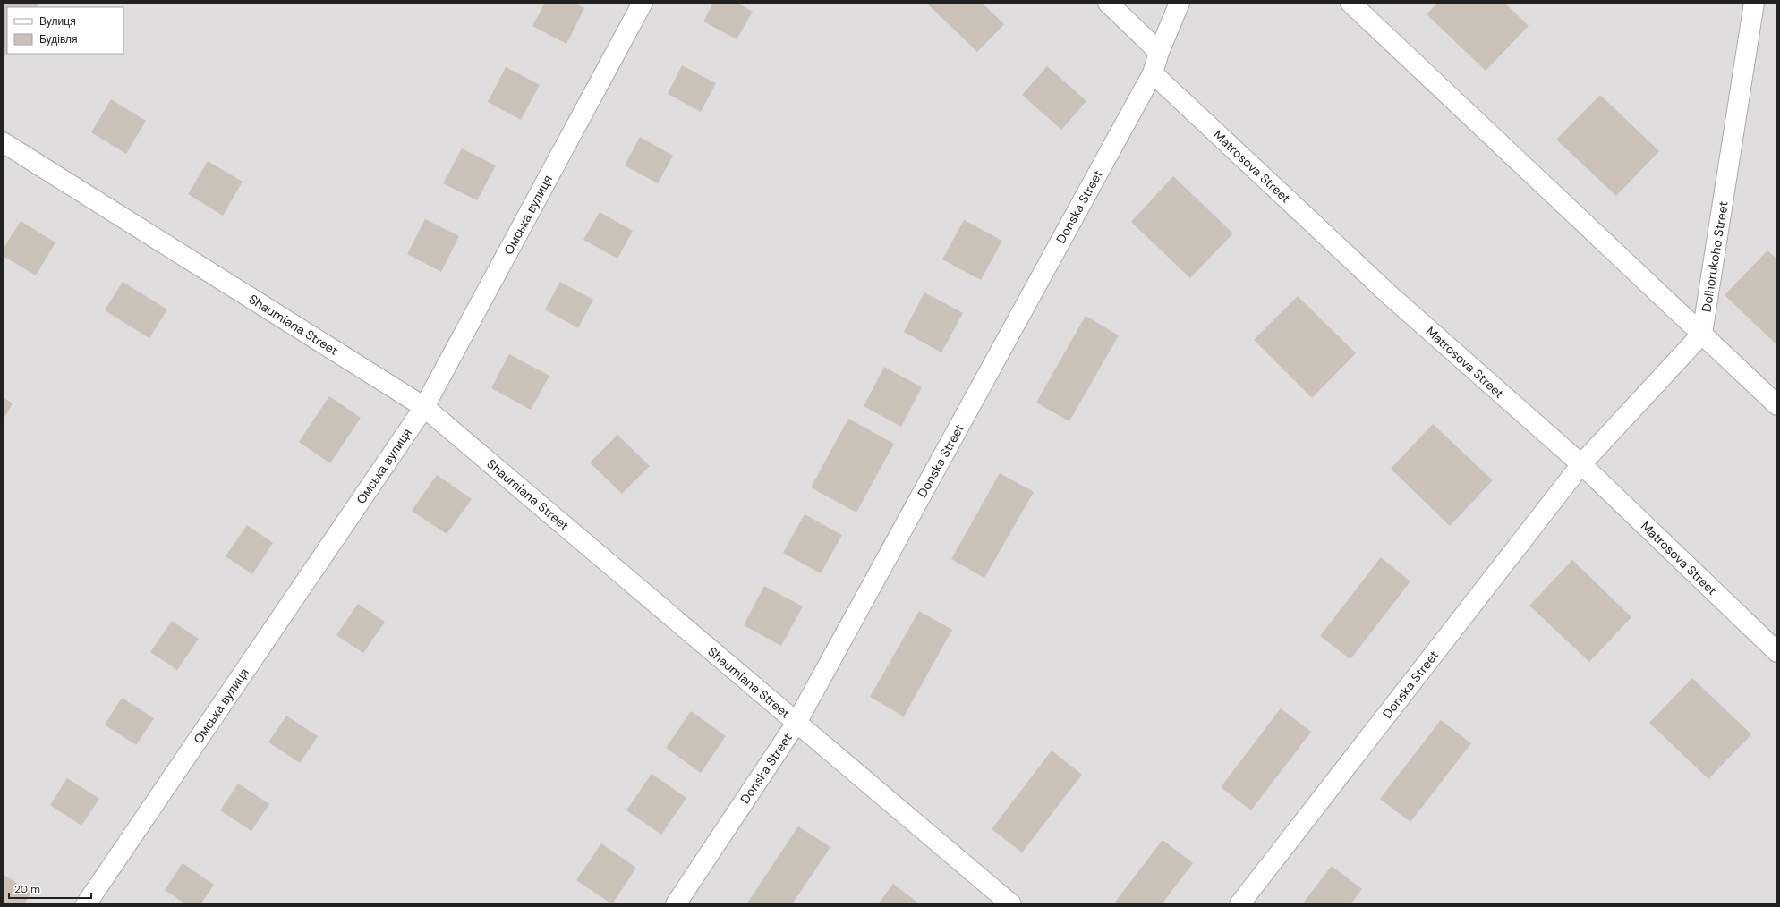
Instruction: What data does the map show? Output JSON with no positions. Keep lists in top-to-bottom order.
{
  "streets": {
    "street": [
      "Matrosova Street",
      "Donska Street",
      "Омська вулиця",
      "Dolhorukoho Street",
      "Shaumiana Street"
    ]
  },
  "crossings": [
    ["Matrosova Street", "Donska Street"],
    ["Donska Street", "Shaumiana Street"],
    ["Омська вулиця", "Shaumiana Street"]
  ],
  "legend": ["Вулиця", "Будівля"],
  "scale_bar": "20 m"
}
